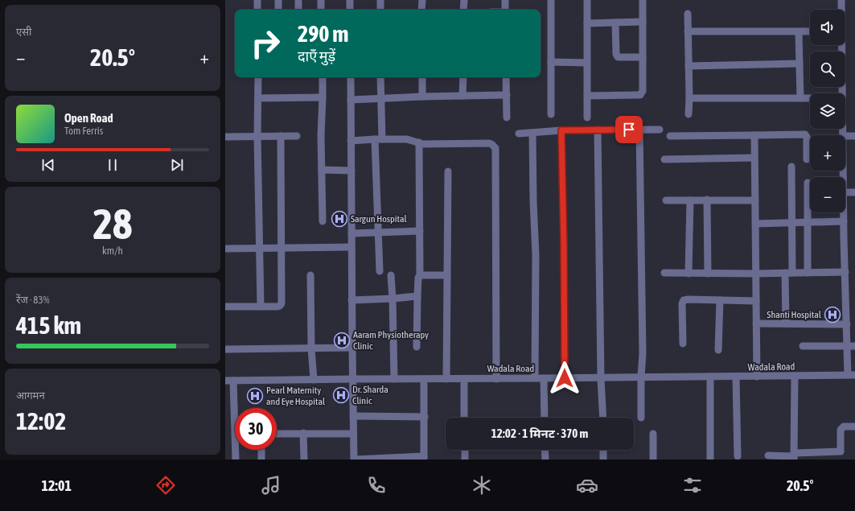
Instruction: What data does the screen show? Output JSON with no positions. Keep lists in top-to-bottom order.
{
  "streets": {
    "street": ["Wadala Road"]
  },
  "places": {
    "hospital": [
      "Sargun Hospital",
      "Shanti Hospital",
      "Aaram Physiotherapy Clinic",
      "Dr. Sharda Clinic",
      "Pearl Maternity and Eye Hospital"
    ]
  },
  "page": {
    "tile": [
      "एसी",
      ["28", "km/h"],
      ["रेंज · 83%", "415 km"],
      ["आगमन", "12:02"]
    ],
    "map_buttons": ["+", "−"],
    "turn": ["290 m", "दाएँ मुड़ें"],
    "heat": ["−", "20.5°", "+"],
    "song": ["Open Road", "Tom Ferris"],
    "limit": "30",
    "trip": "12:02 · 1 मिनट · 370 m",
    "tabs": ["12:01", "20.5°"]
  }
}
